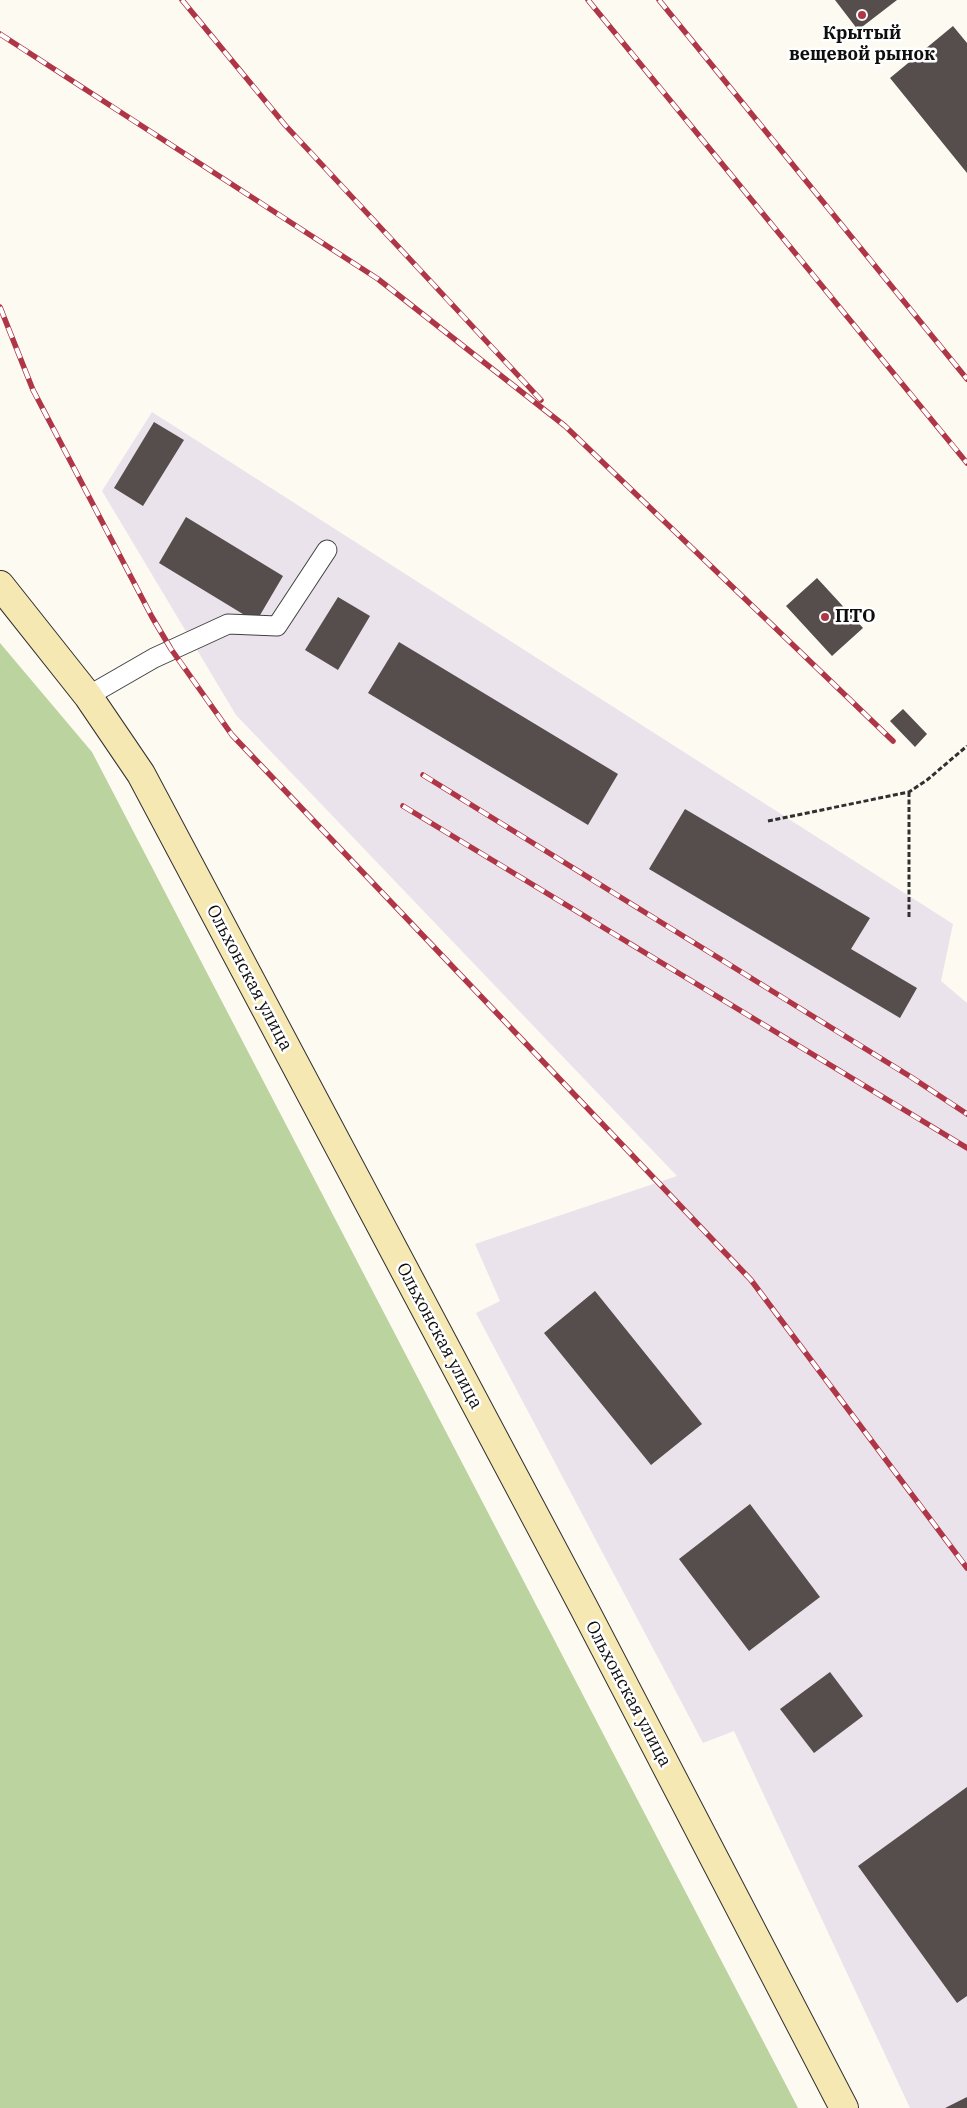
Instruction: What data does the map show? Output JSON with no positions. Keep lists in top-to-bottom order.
{
  "streets": {
    "street": ["Ольхонская улица"]
  },
  "places": ["Крытый вещевой рынок", "ПТО"]
}
